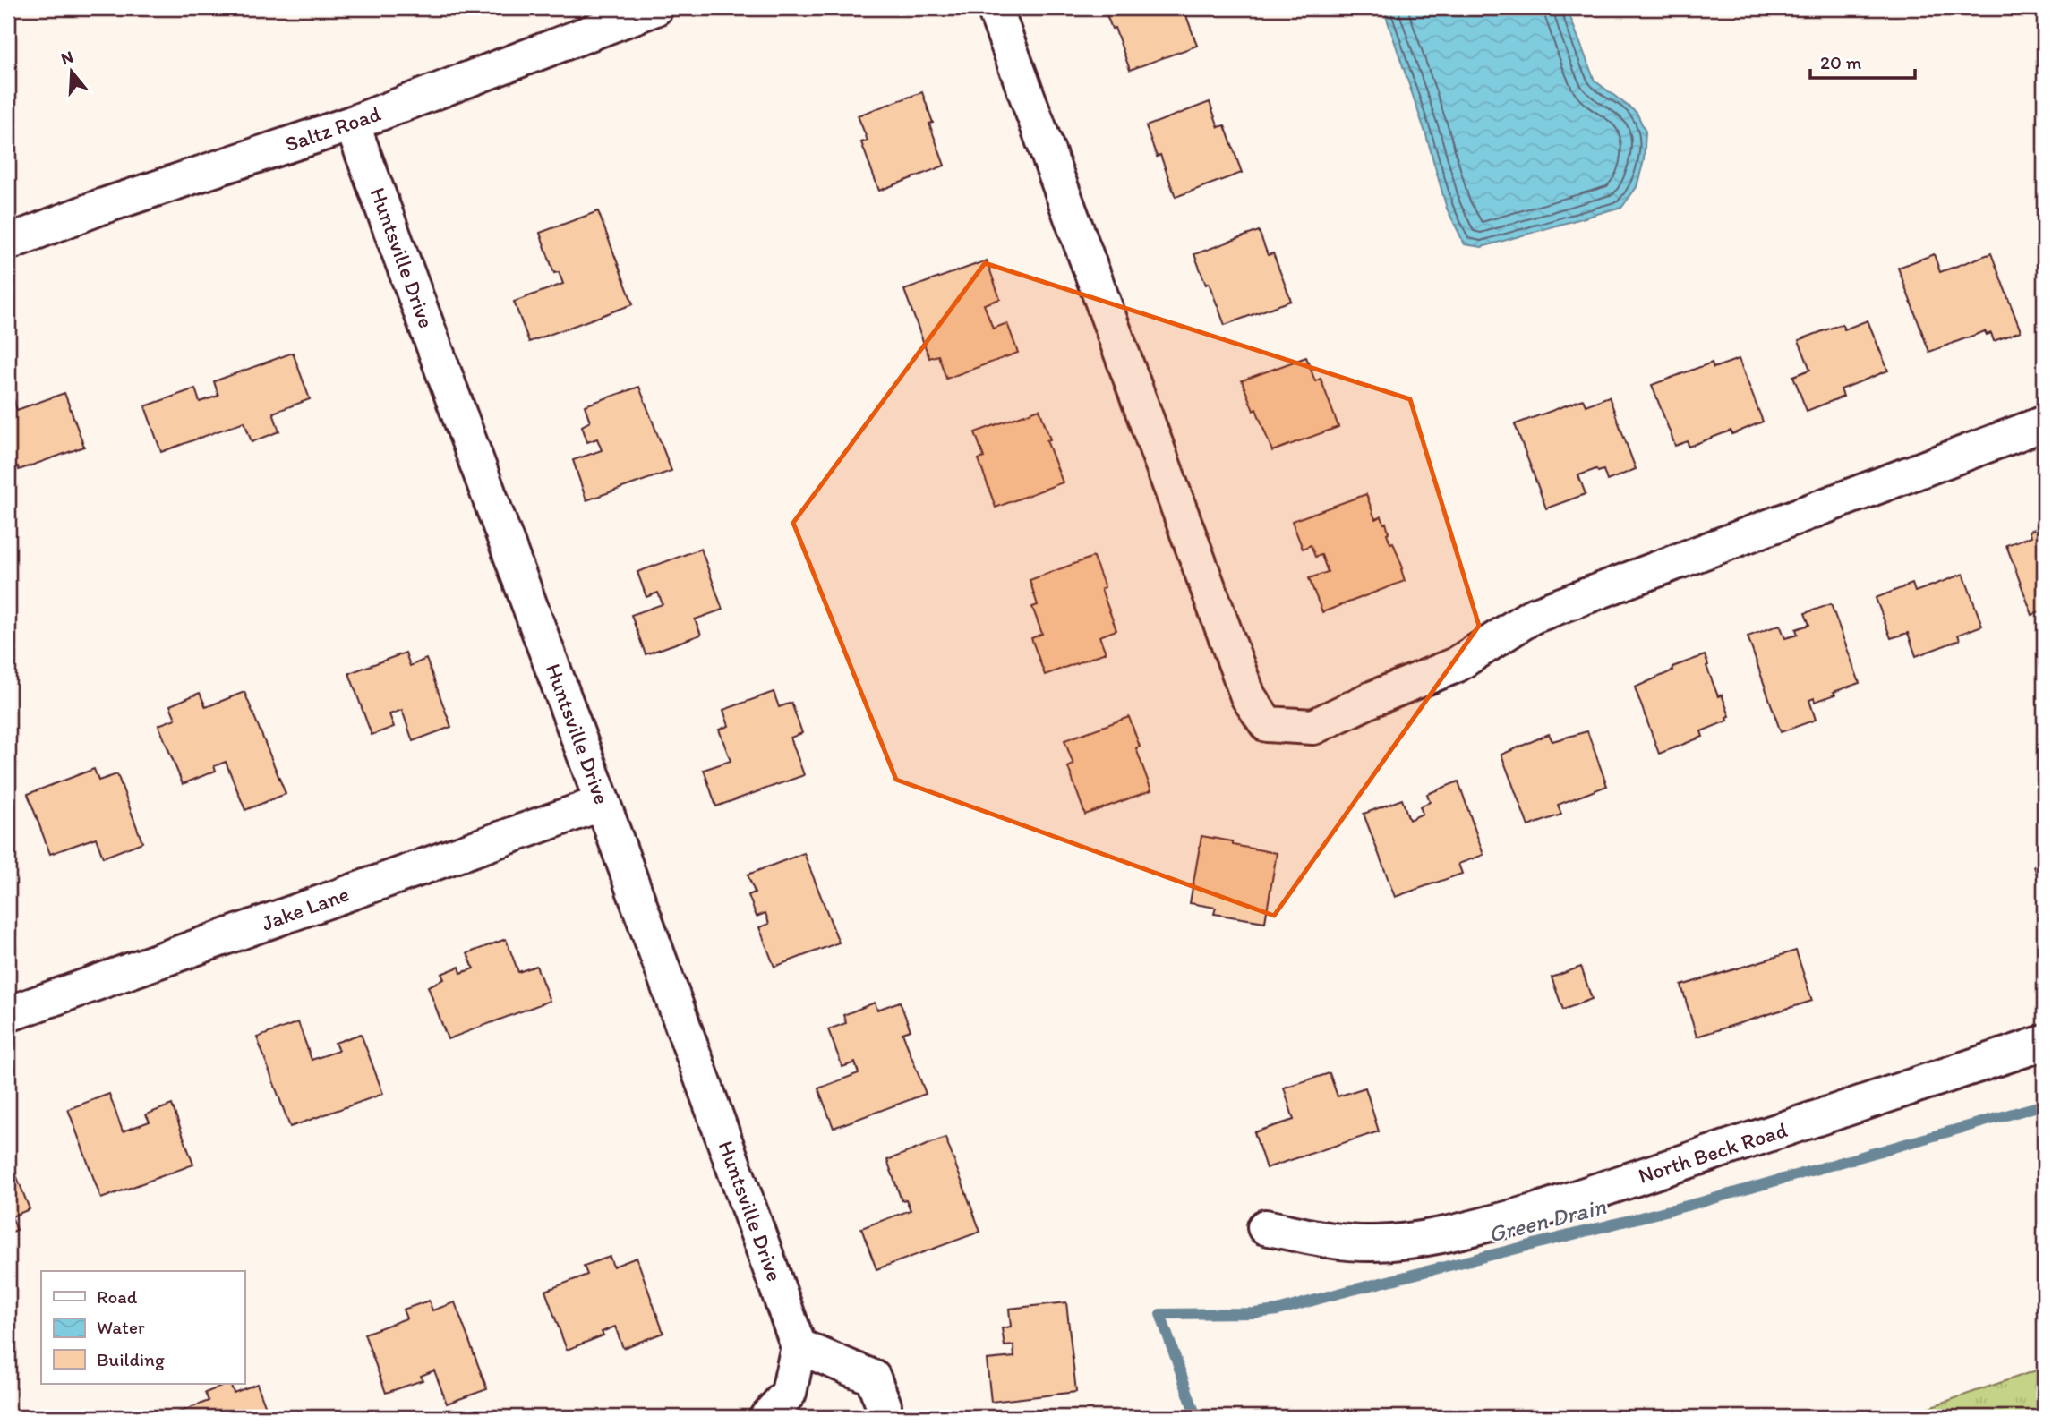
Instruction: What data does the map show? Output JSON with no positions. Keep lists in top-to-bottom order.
{
  "streets": {
    "street": [
      "Saltz Road",
      "Huntsville Drive",
      "Jake Lane",
      "North Beck Road"
    ]
  },
  "crossings": [
    ["Saltz Road", "Huntsville Drive"],
    ["Huntsville Drive", "Jake Lane"]
  ],
  "water": ["Green Drain"],
  "legend": ["Road", "Water", "Building"],
  "scale_bar": "20 m",
  "north": "top"
}
